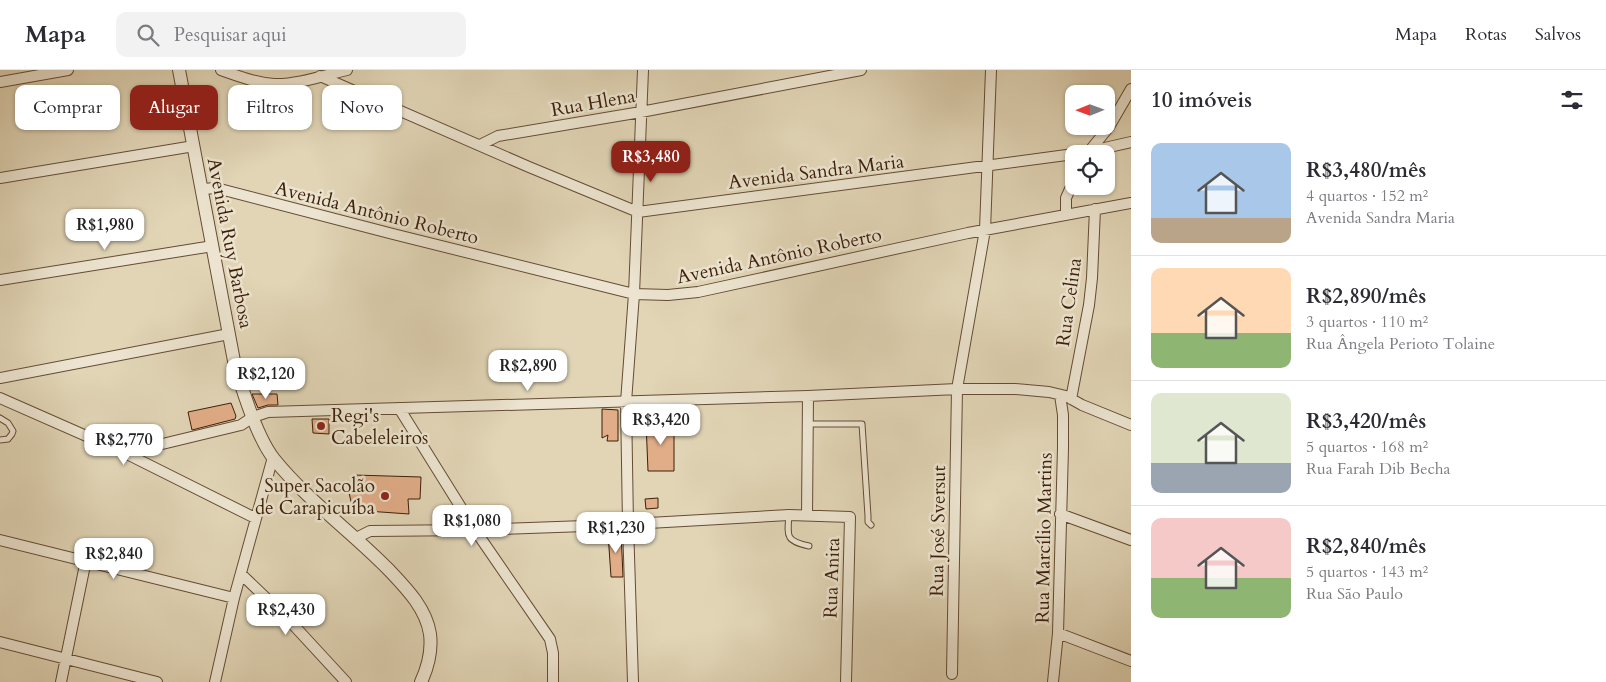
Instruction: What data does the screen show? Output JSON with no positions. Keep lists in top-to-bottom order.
{
  "streets": {
    "street": [
      "Rua Hlena",
      "Avenida Sandra Maria",
      "Avenida Antônio Roberto",
      "Avenida Ruy Barbosa",
      "Rua Celina",
      "Rua José Sversut",
      "Rua Marcílio Martins",
      "Rua Anita"
    ]
  },
  "crossings": [
    ["Avenida Sandra Maria", "Rua José Sversut"],
    ["Avenida Antônio Roberto", "Avenida Ruy Barbosa"],
    ["Avenida Antônio Roberto", "Rua Celina"],
    ["Avenida Antônio Roberto", "Rua José Sversut"]
  ],
  "places": ["Regi's Cabeleleiros", "Super Sacolão de Carapicuíba"],
  "north": "left",
  "page": {
    "header": "Mapa",
    "search": "Pesquisar aqui",
    "nav": ["Mapa", "Rotas", "Salvos"],
    "heading": "10 imóveis",
    "chip": [
      "Comprar",
      "Alugar",
      "Filtros",
      "Novo"
    ],
    "list": [
      {
        "name": "R$3,480/mês",
        "note": "4 quartos · 152 m² · Avenida Sandra Maria"
      },
      {
        "name": "R$2,890/mês",
        "note": "3 quartos · 110 m² · Rua Ângela Perioto Tolaine"
      },
      {
        "name": "R$3,420/mês",
        "note": "5 quartos · 168 m² · Rua Farah Dib Becha"
      },
      {
        "name": "R$2,840/mês",
        "note": "5 quartos · 143 m² · Rua São Paulo"
      }
    ],
    "price": [
      "R$3,480",
      "R$1,980",
      "R$2,890",
      "R$2,120",
      "R$3,420",
      "R$2,770",
      "R$1,080",
      "R$1,230",
      "R$2,840",
      "R$2,430"
    ]
  }
}
